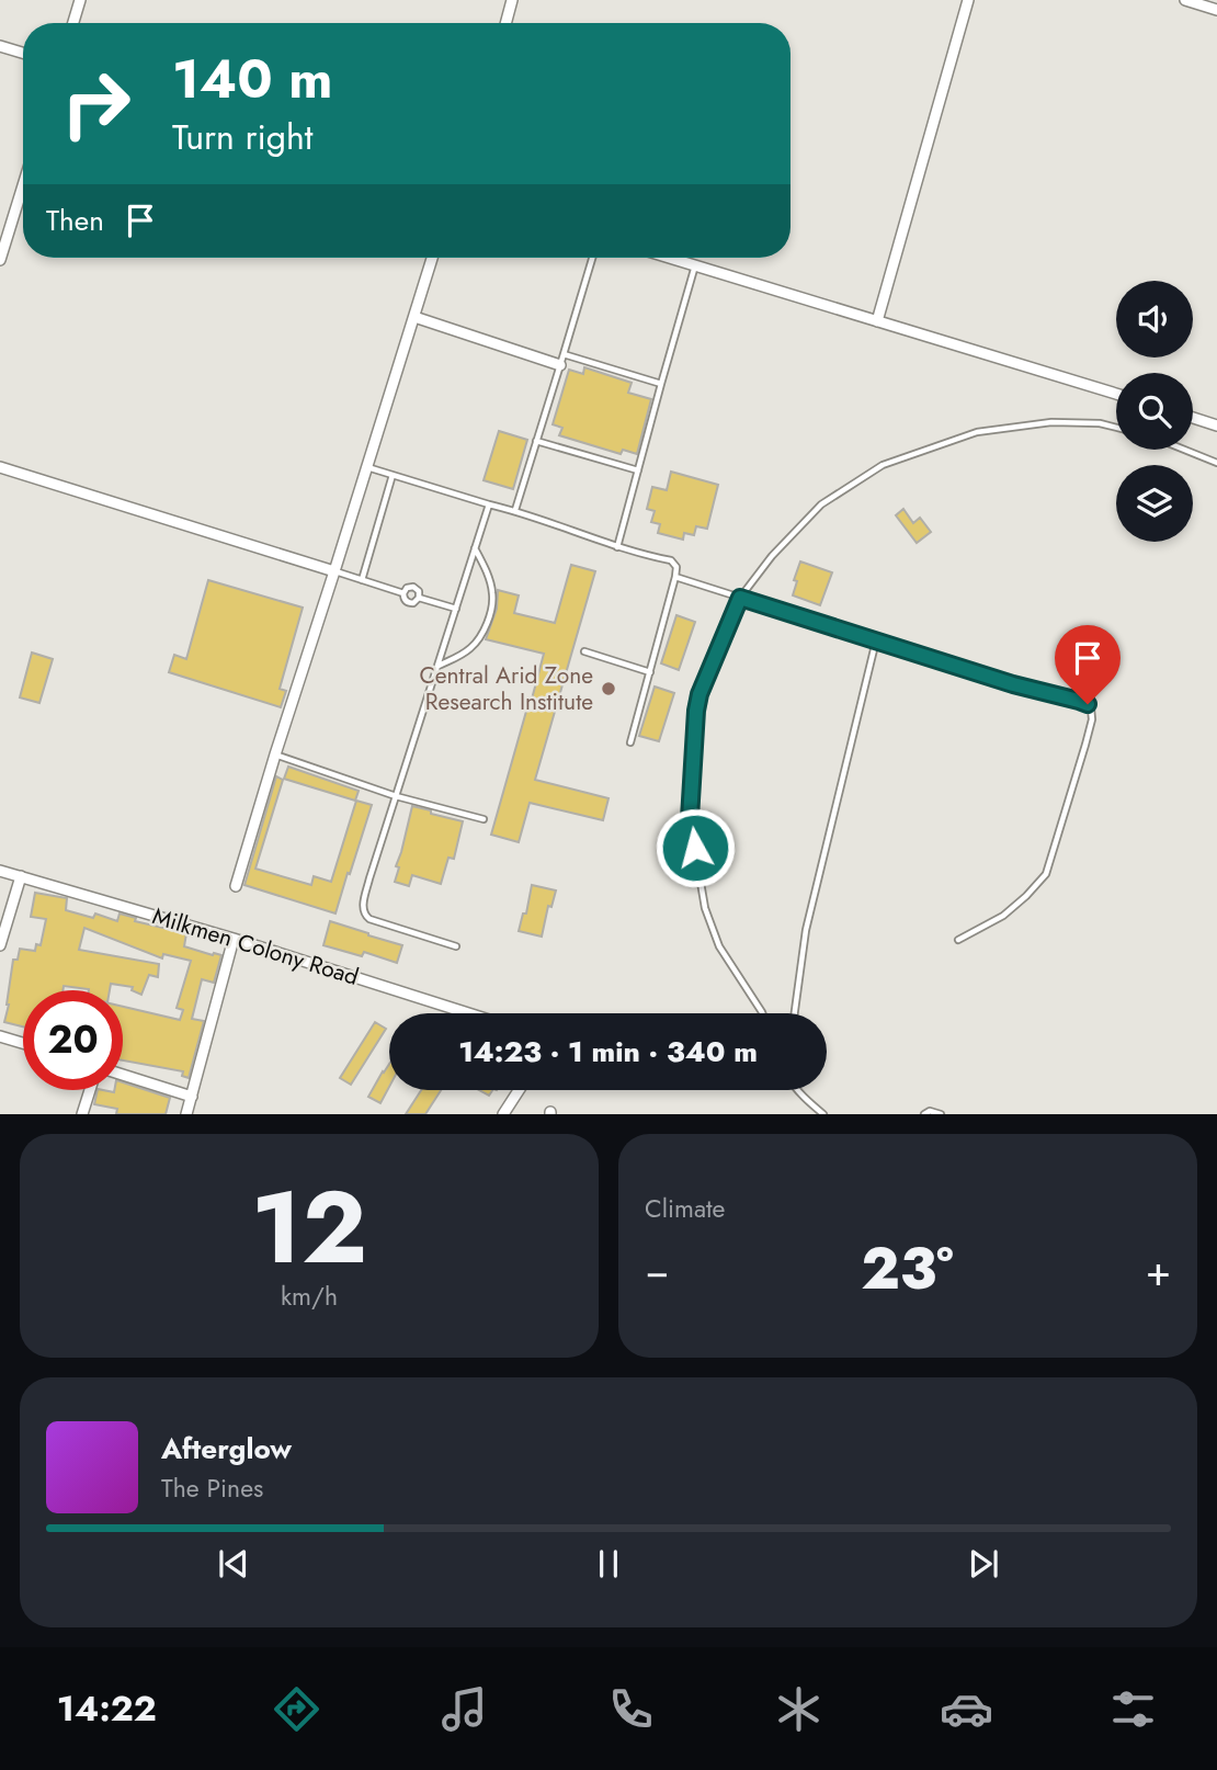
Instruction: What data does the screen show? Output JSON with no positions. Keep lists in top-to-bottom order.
{
  "streets": {
    "street": ["Milkmen Colony Road"]
  },
  "places": ["Central Arid Zone Research Institute"],
  "page": {
    "turn": ["140 m", "Turn right"],
    "then": "Then",
    "limit": "20",
    "trip": "14:23 · 1 min · 340 m",
    "tile": [
      ["12", "km/h"],
      "Climate"
    ],
    "heat": ["−", "23°", "+"],
    "song": ["Afterglow", "The Pines"],
    "tabs": "14:22"
  }
}
